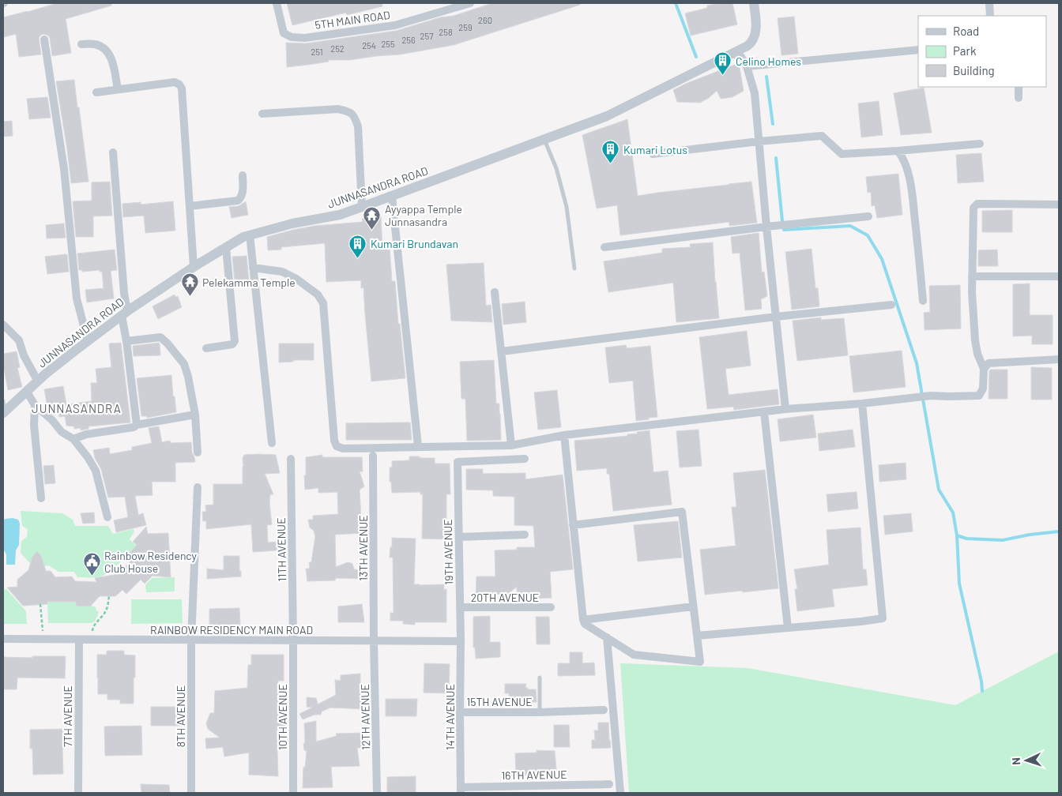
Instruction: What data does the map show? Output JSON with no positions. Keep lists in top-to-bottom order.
{
  "streets": {
    "street": [
      "5TH MAIN ROAD",
      "JUNNASANDRA ROAD",
      "13TH AVENUE",
      "11TH AVENUE",
      "19TH AVENUE",
      "20TH AVENUE",
      "RAINBOW RESIDENCY MAIN ROAD",
      "15TH AVENUE",
      "7TH AVENUE",
      "8TH AVENUE",
      "10TH AVENUE",
      "12TH AVENUE",
      "14TH AVENUE",
      "16TH AVENUE"
    ]
  },
  "crossings": [
    ["13TH AVENUE", "RAINBOW RESIDENCY MAIN ROAD"],
    ["13TH AVENUE", "12TH AVENUE"],
    ["11TH AVENUE", "RAINBOW RESIDENCY MAIN ROAD"],
    ["11TH AVENUE", "10TH AVENUE"],
    ["19TH AVENUE", "20TH AVENUE"],
    ["19TH AVENUE", "RAINBOW RESIDENCY MAIN ROAD"],
    ["19TH AVENUE", "14TH AVENUE"],
    ["RAINBOW RESIDENCY MAIN ROAD", "7TH AVENUE"],
    ["RAINBOW RESIDENCY MAIN ROAD", "8TH AVENUE"],
    ["RAINBOW RESIDENCY MAIN ROAD", "10TH AVENUE"],
    ["RAINBOW RESIDENCY MAIN ROAD", "12TH AVENUE"],
    ["RAINBOW RESIDENCY MAIN ROAD", "14TH AVENUE"],
    ["15TH AVENUE", "14TH AVENUE"],
    ["14TH AVENUE", "16TH AVENUE"]
  ],
  "districts": ["JUNNASANDRA"],
  "places": {
    "building": ["Celino Homes", "Kumari Lotus", "Kumari Brundavan"],
    "temple": ["Ayyappa Temple Junnasandra", "Pelekamma Temple"],
    "public building": ["Rainbow Residency Club House"]
  },
  "house_numbers": [
    "260",
    "259",
    "258",
    "257",
    "256",
    "255",
    "254",
    "252",
    "251"
  ],
  "legend": ["Road", "Park", "Building"],
  "north": "left"
}
